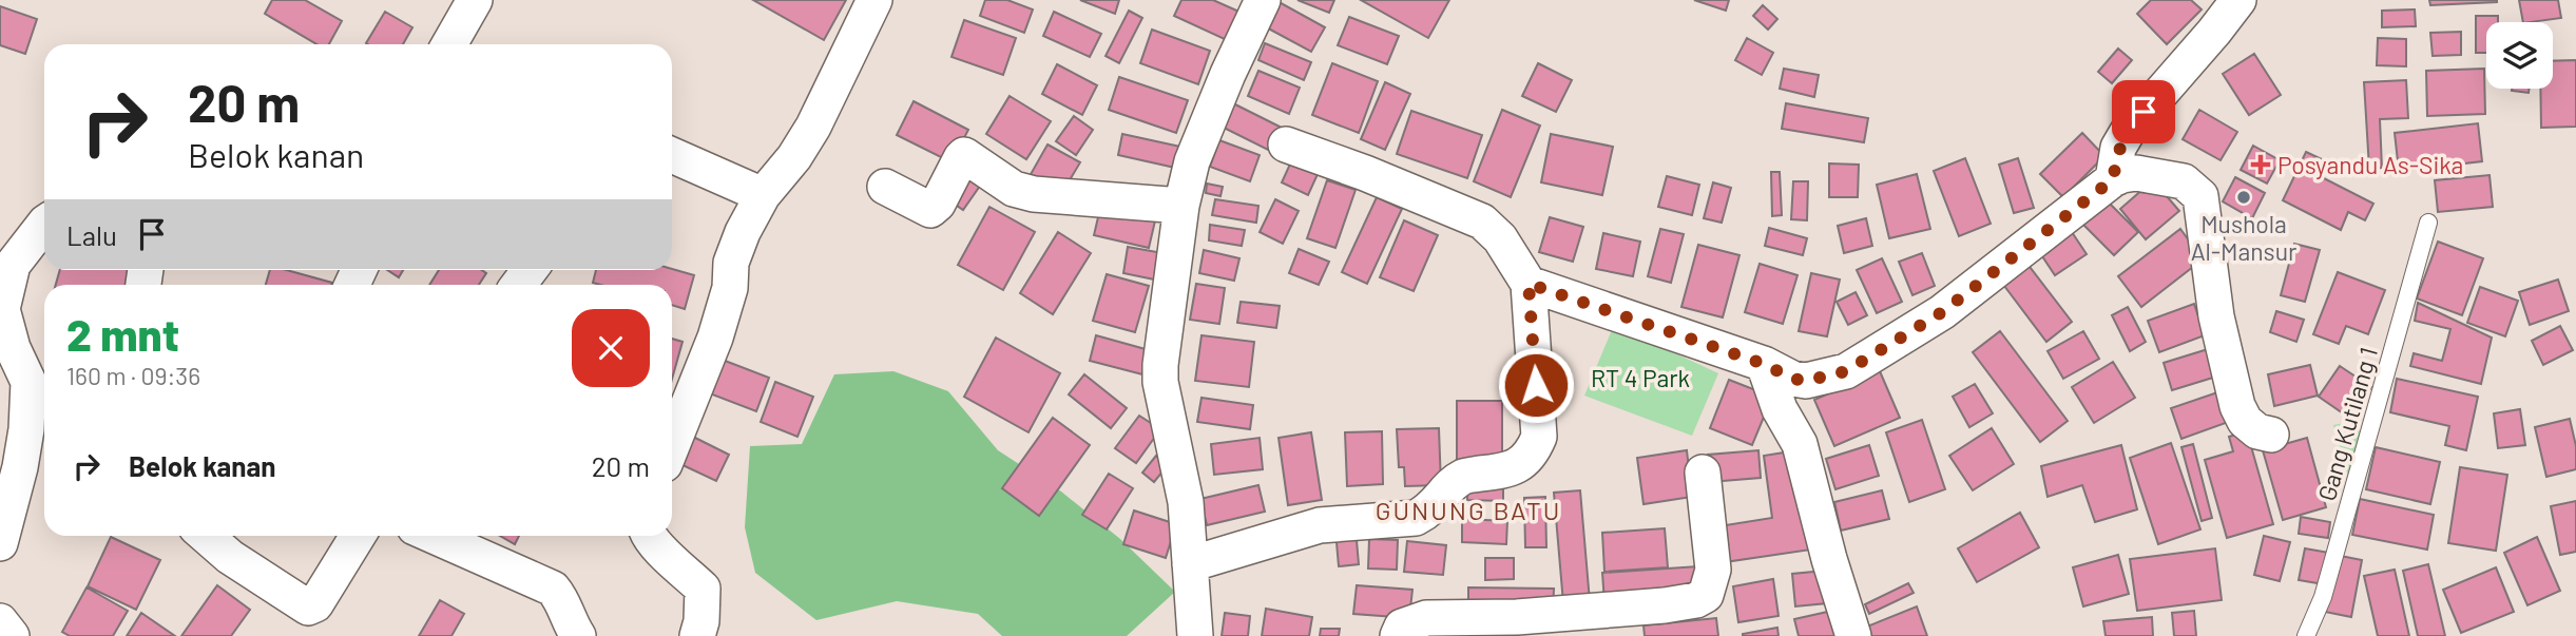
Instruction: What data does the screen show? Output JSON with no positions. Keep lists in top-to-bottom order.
{
  "streets": {
    "lane": ["Gang Kutilang 1"]
  },
  "districts": ["GUNUNG BATU"],
  "parks": ["RT 4 Park"],
  "places": {
    "health": ["Posyandu As-Sika"],
    "other": ["Mushola Al-Mansur"]
  },
  "page": {
    "turn": ["20 m", "Belok kanan"],
    "then": "Lalu",
    "heading": ["2 mnt", "160 m · 09:36"],
    "list": [
      {
        "name": "Belok kanan",
        "value": "20 m"
      }
    ]
  }
}
